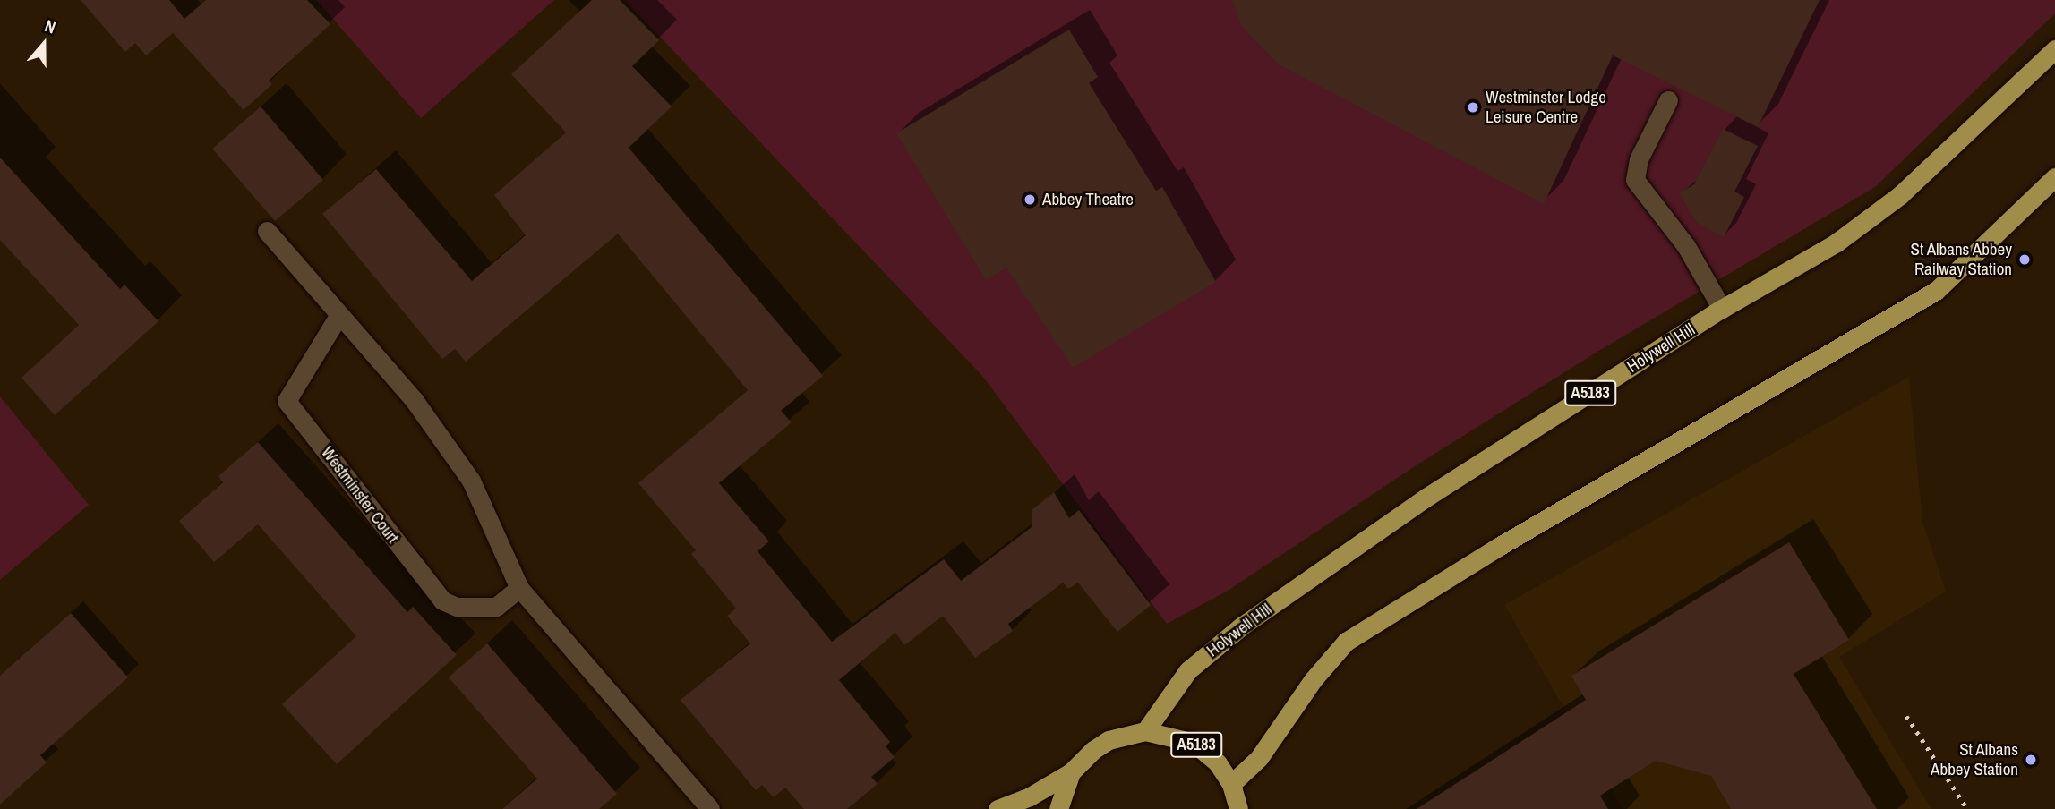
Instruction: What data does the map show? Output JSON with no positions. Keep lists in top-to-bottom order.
{
  "streets": {
    "main road": ["Holywell Hill", "A5183"],
    "street": ["Westminster Court"]
  },
  "crossings": [
    ["Holywell Hill", "A5183"]
  ],
  "places": [
    "Westminster Lodge Leisure Centre",
    "Abbey Theatre",
    "St Albans Abbey Railway Station",
    "St Albans Abbey Station"
  ],
  "north": "top"
}
